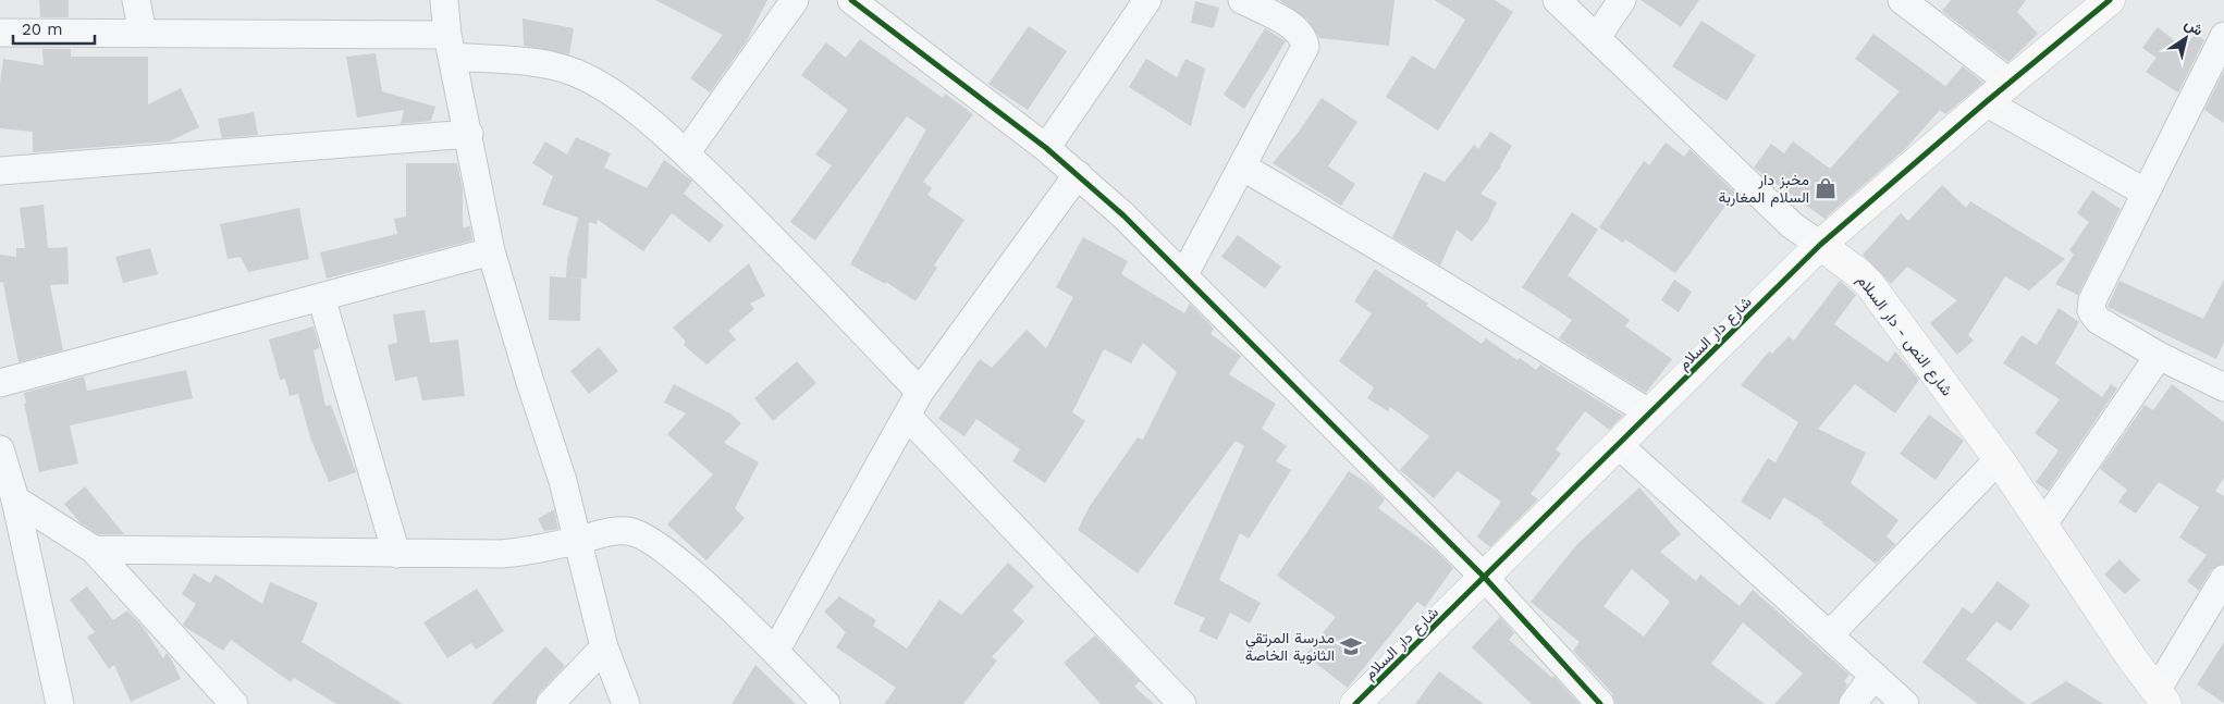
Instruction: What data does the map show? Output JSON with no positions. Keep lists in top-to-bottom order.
{
  "streets": {
    "street": ["شارع دار السلام", "شارع النص - دار السلام"]
  },
  "crossings": [
    ["شارع دار السلام", "شارع النص - دار السلام"]
  ],
  "places": {
    "shop": ["مخبز دار السلام المغاربة"],
    "school or university": ["مدرسة المرتقي الثانوية الخاصة"]
  },
  "scale_bar": "20 m",
  "north": "top right"
}
